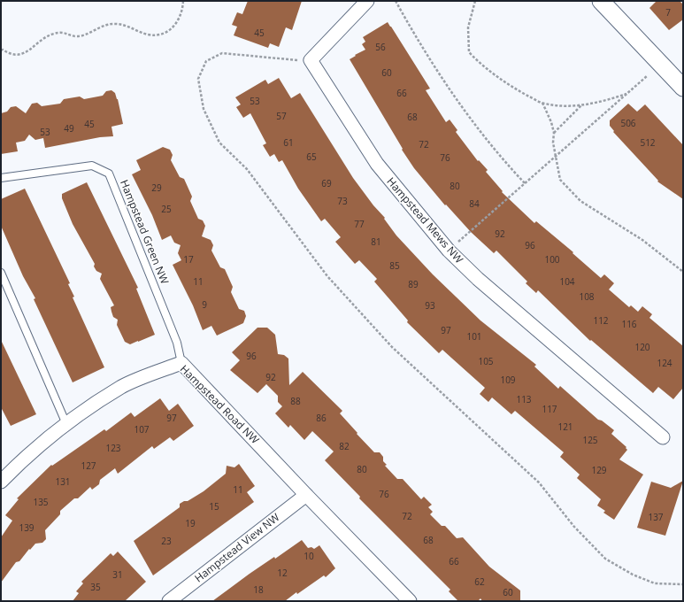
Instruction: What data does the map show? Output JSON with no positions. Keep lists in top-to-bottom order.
{
  "streets": {
    "street": ["Hampstead Mews NW", "Hampstead Road NW", "Hampstead View NW"],
    "lane": ["Hampstead Green NW"]
  },
  "crossings": [
    ["Hampstead Green NW", "Hampstead Road NW"],
    ["Hampstead Road NW", "Hampstead View NW"]
  ],
  "house_numbers": [
    "7",
    "45",
    "56",
    "60",
    "66",
    "53",
    "57",
    "68",
    "506",
    "45",
    "49",
    "53",
    "61",
    "512",
    "72",
    "65",
    "76",
    "69",
    "80",
    "29",
    "73",
    "84",
    "25",
    "77",
    "92",
    "81",
    "96",
    "17",
    "100",
    "85",
    "11",
    "104",
    "89",
    "108",
    "9",
    "93",
    "112",
    "116",
    "97",
    "101",
    "120",
    "96",
    "105",
    "124",
    "92",
    "109",
    "113",
    "88",
    "117",
    "97",
    "86",
    "121",
    "107",
    "125",
    "82",
    "123",
    "127",
    "80",
    "129",
    "131",
    "11",
    "76",
    "135",
    "15",
    "72",
    "137",
    "19",
    "139",
    "68",
    "23",
    "10",
    "66",
    "12",
    "31",
    "62",
    "35",
    "18",
    "60"
  ]
}
